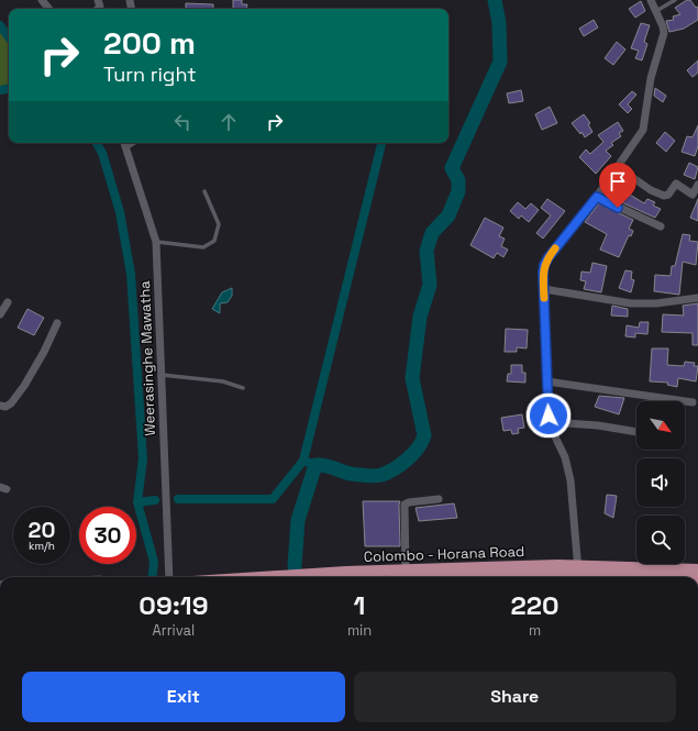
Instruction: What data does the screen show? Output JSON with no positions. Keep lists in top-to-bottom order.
{
  "streets": {
    "main road": ["Colombo - Horana Road"],
    "street": ["Weerasinghe Mawatha"]
  },
  "north": "bottom right",
  "page": {
    "turn": ["200 m", "Turn right"],
    "speed": "20 km/h",
    "limit": "30",
    "eta": [
      "09:19",
      "Arrival",
      "1",
      "min",
      "220",
      "m"
    ],
    "buttons": ["Exit", "Share"]
  }
}
